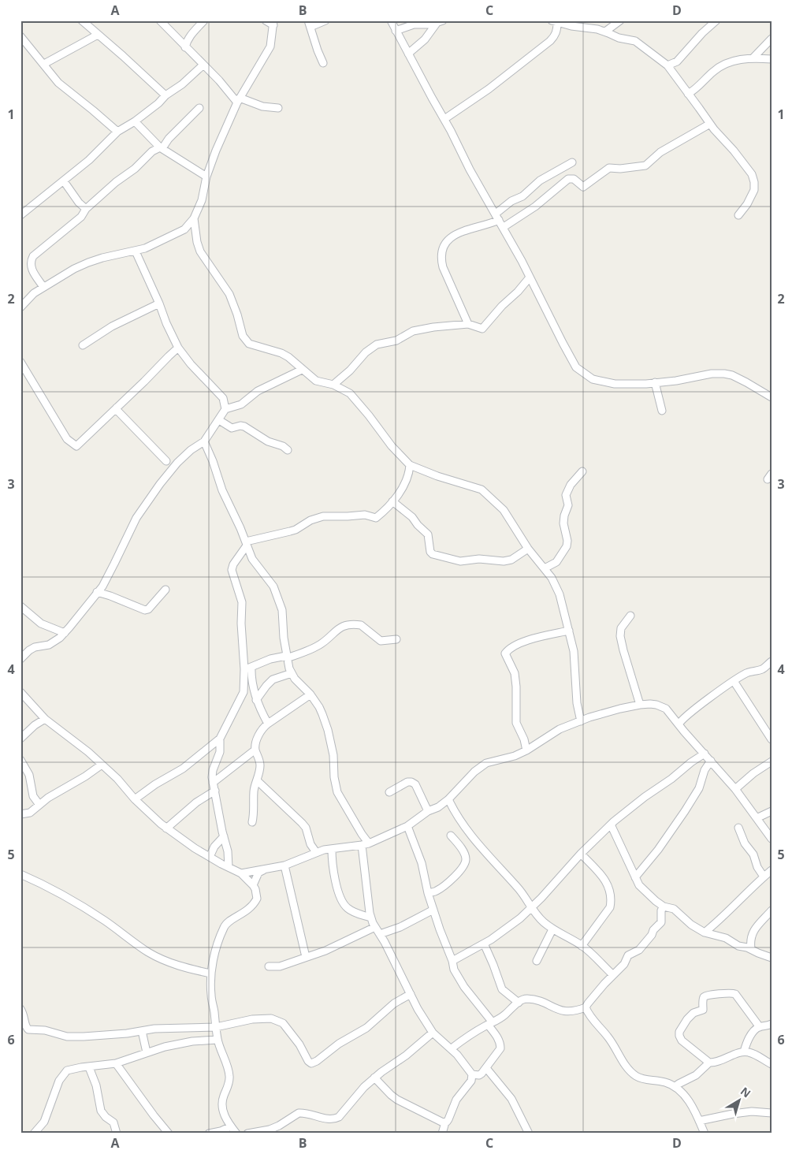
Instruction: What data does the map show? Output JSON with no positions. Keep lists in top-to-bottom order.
{
  "north": "top right",
  "grid": {
    "columns": [
      "A",
      "B",
      "C",
      "D"
    ],
    "rows": [
      "1",
      "2",
      "3",
      "4",
      "5",
      "6"
    ]
  }
}
